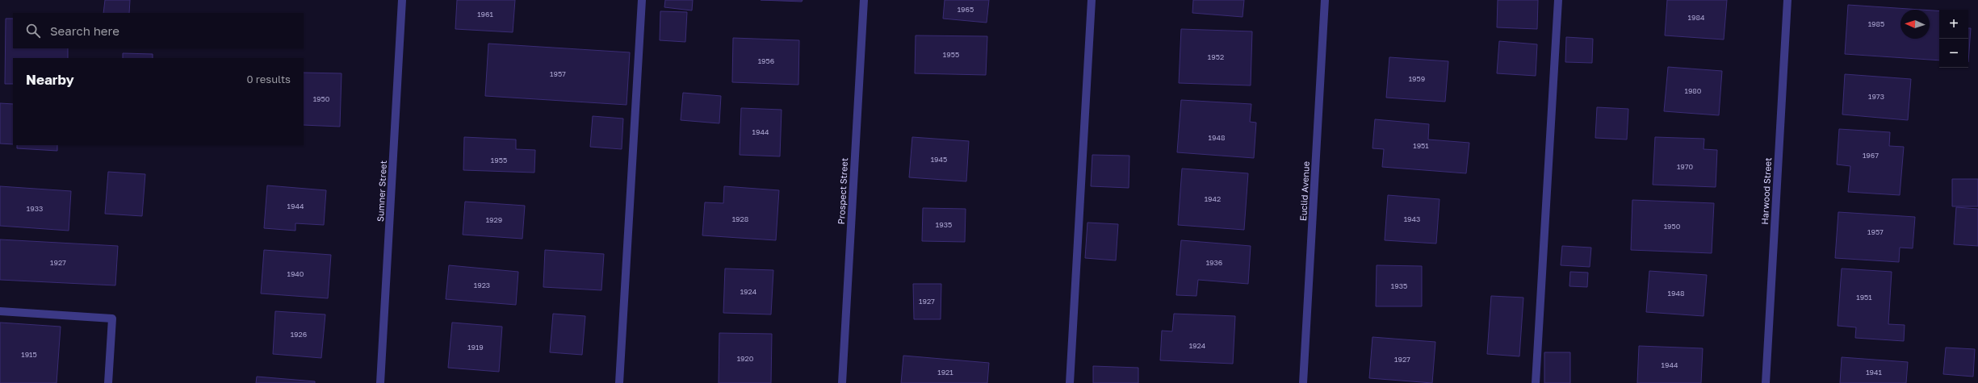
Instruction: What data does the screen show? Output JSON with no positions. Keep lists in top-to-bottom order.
{
  "streets": {
    "street": [
      "Sumner Street",
      "Prospect Street",
      "Euclid Avenue",
      "Harwood Street"
    ]
  },
  "house_numbers": [
    "1965",
    "1961",
    "1984",
    "1985",
    "1955",
    "1952",
    "1956",
    "1957",
    "1959",
    "1980",
    "1973",
    "1950",
    "1944",
    "1948",
    "1951",
    "1967",
    "1945",
    "1955",
    "1970",
    "1942",
    "1944",
    "1933",
    "1928",
    "1943",
    "1929",
    "1935",
    "1950",
    "1957",
    "1927",
    "1936",
    "1940",
    "1923",
    "1935",
    "1924",
    "1948",
    "1951",
    "1927",
    "1926",
    "1924",
    "1919",
    "1915",
    "1920",
    "1927",
    "1944",
    "1921",
    "1941"
  ],
  "north": "left",
  "page": {
    "map_buttons": ["+", "−"],
    "search": "Search here",
    "heading": ["Nearby", "0 results"]
  }
}
